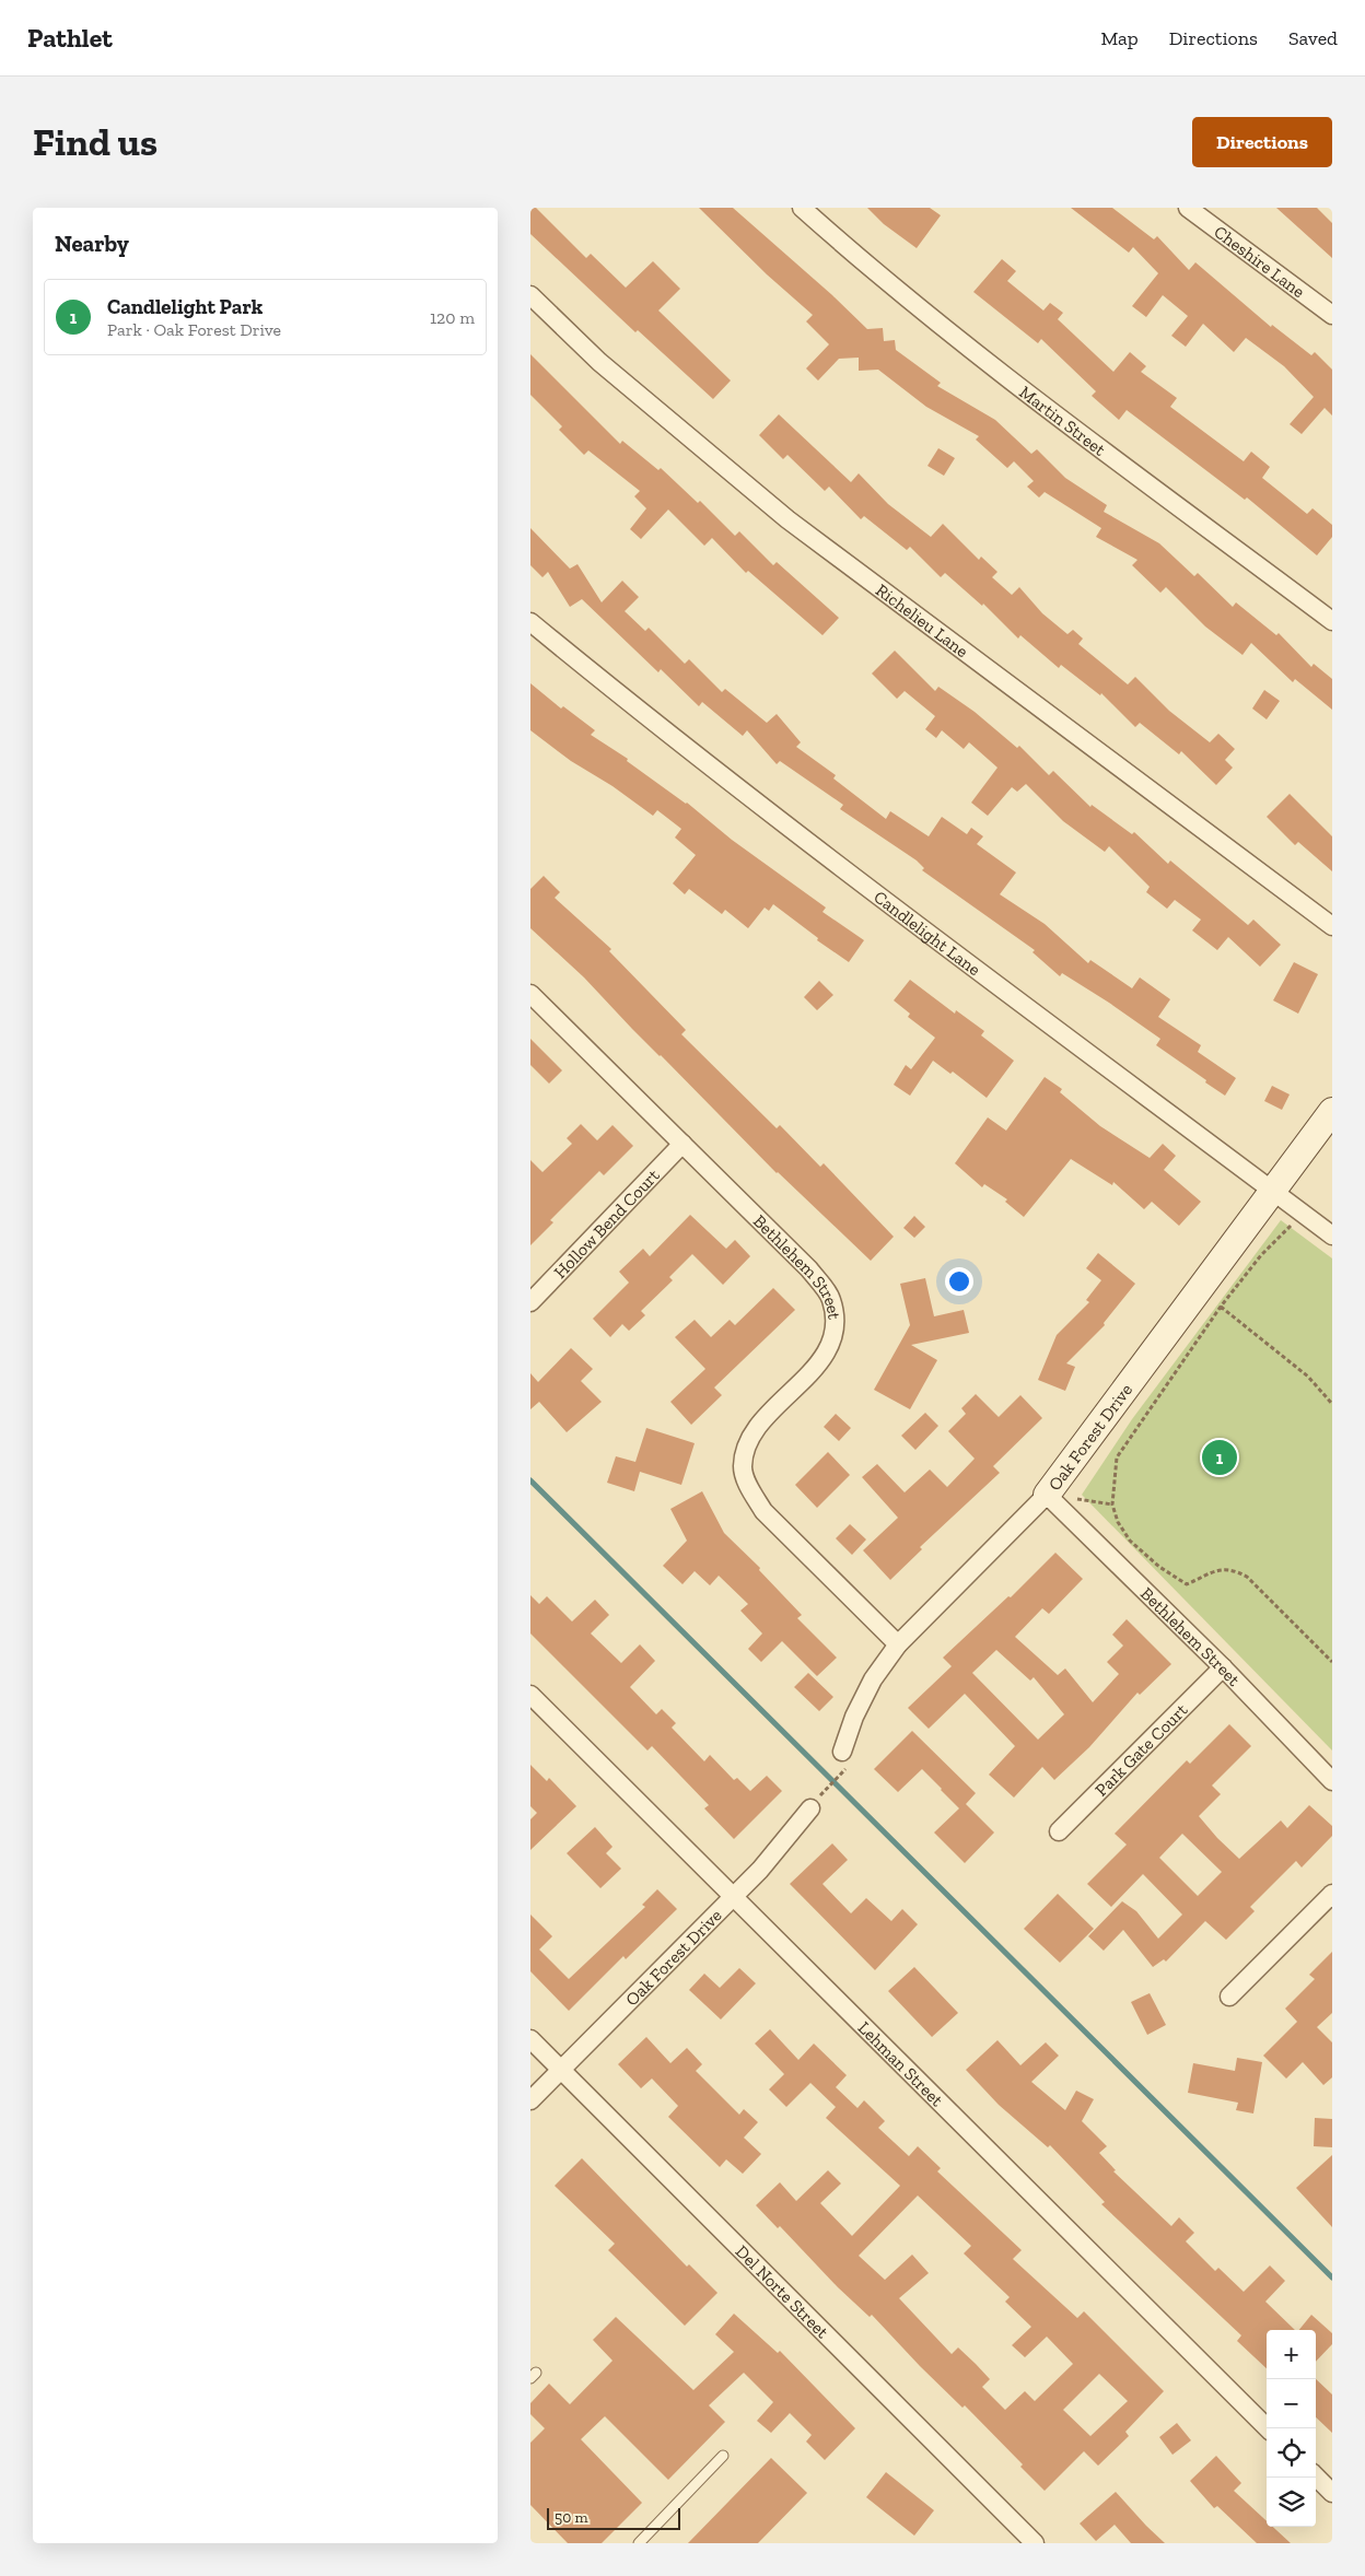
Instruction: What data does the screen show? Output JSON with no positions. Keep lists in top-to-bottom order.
{
  "streets": {
    "street": [
      "Cheshire Lane",
      "Martin Street",
      "Richelieu Lane",
      "Candlelight Lane",
      "Hollow Bend Court",
      "Bethlehem Street",
      "Oak Forest Drive",
      "Park Gate Court",
      "Lehman Street",
      "Del Norte Street"
    ]
  },
  "crossings": [
    ["Candlelight Lane", "Oak Forest Drive"],
    ["Hollow Bend Court", "Bethlehem Street"],
    ["Bethlehem Street", "Oak Forest Drive"],
    ["Bethlehem Street", "Park Gate Court"],
    ["Oak Forest Drive", "Lehman Street"],
    ["Oak Forest Drive", "Del Norte Street"]
  ],
  "scale_bar": "50 m",
  "page": {
    "header": "Pathlet",
    "nav": ["Map", "Directions", "Saved"],
    "buttons": "Directions",
    "title": "Find us",
    "heading": "Nearby",
    "list": [
      {
        "mark": "1",
        "name": "Candlelight Park",
        "note": "Park · Oak Forest Drive",
        "value": "120 m"
      }
    ],
    "pins": "1",
    "map_buttons": ["+", "−"],
    "scale": "50 m"
  }
}
